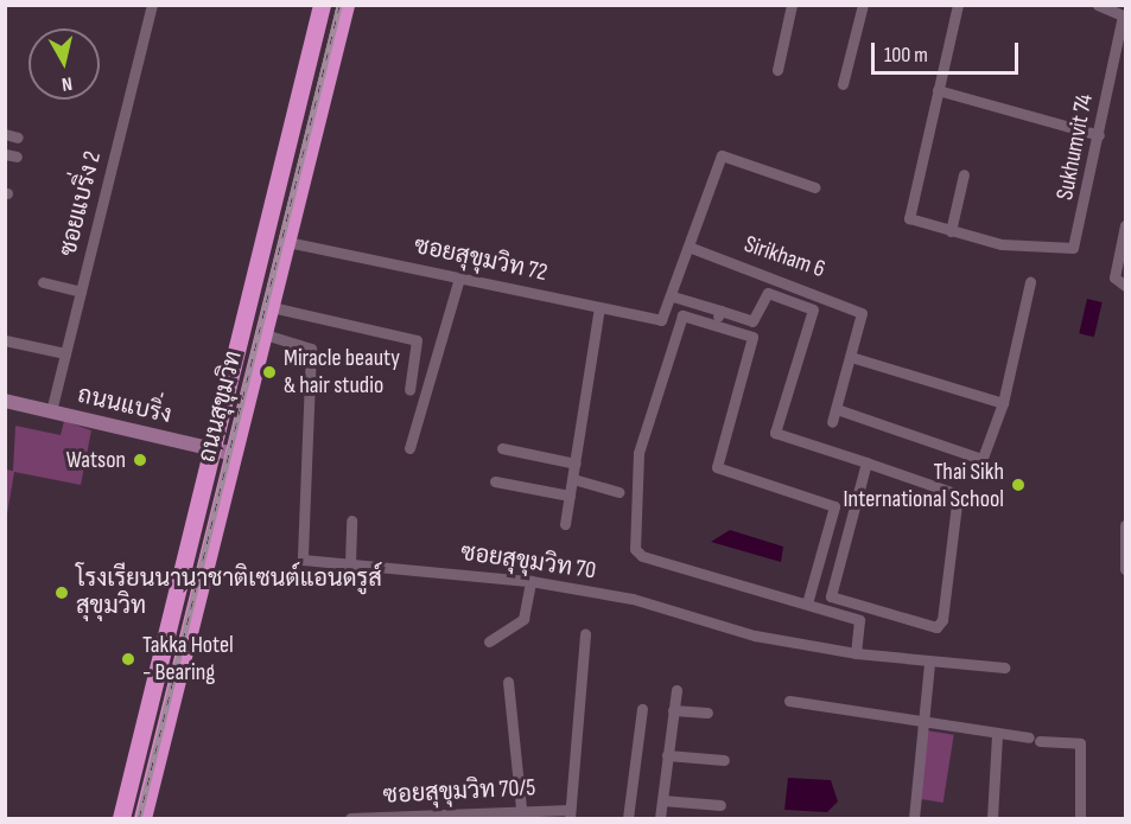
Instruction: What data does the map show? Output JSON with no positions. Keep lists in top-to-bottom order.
{
  "streets": {
    "highway": ["ถนนสุขุมวิท"],
    "main road": ["ถนนแบริ่ง"],
    "street": [
      "Sukhumvit 74",
      "ซอยแบริ่ง 2",
      "Sirikham 6",
      "ซอยสุขุมวิท 72",
      "ซอยสุขุมวิท 70",
      "ซอยสุขุมวิท 70/5"
    ]
  },
  "crossings": [
    ["ซอยแบริ่ง 2", "ถนนแบริ่ง"],
    ["ซอยสุขุมวิท 72", "ถนนสุขุมวิท"],
    ["ถนนแบริ่ง", "ถนนสุขุมวิท"],
    ["ถนนสุขุมวิท", "ซอยสุขุมวิท 70"]
  ],
  "places": [
    "Miracle beauty & hair studio",
    "Watson",
    "Thai Sikh International School",
    "โรงเรียนนานาชาติเซนต์แอนดรูส์ สุขุมวิท",
    "Takka Hotel - Bearing"
  ],
  "scale_bar": "100 m",
  "north": "bottom"
}
